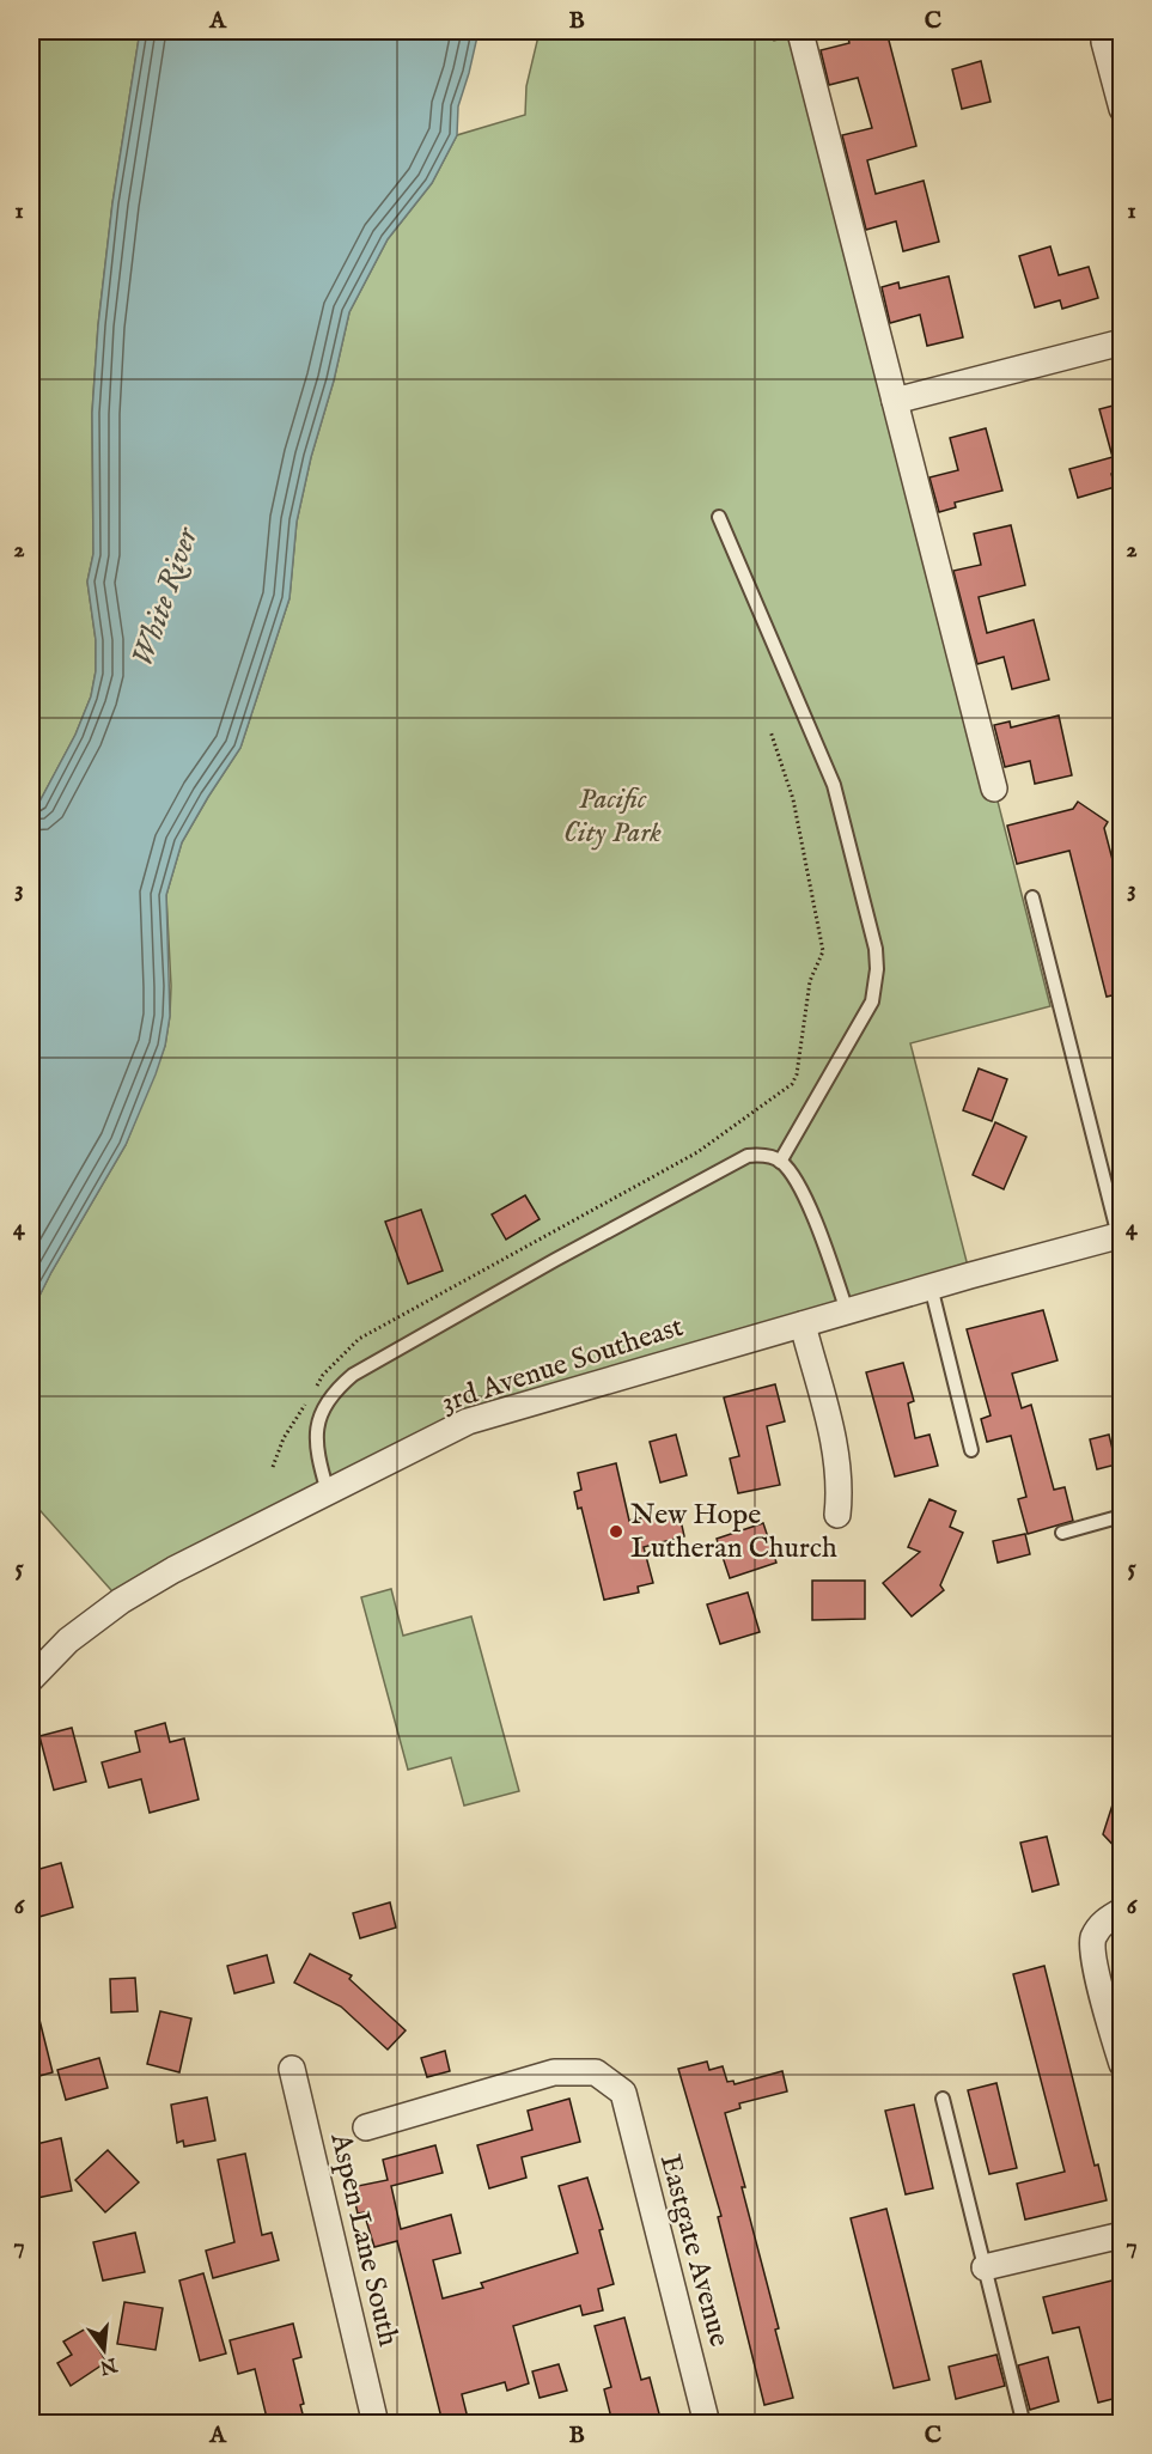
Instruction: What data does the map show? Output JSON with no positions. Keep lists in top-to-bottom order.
{
  "streets": {
    "street": ["3rd Avenue Southeast", "Aspen Lane South", "Eastgate Avenue"]
  },
  "water": ["White River"],
  "parks": ["Pacific City Park"],
  "places": ["New Hope Lutheran Church"],
  "north": "bottom",
  "grid": {
    "columns": ["A", "B", "C"],
    "rows": [
      "1",
      "2",
      "3",
      "4",
      "5",
      "6",
      "7"
    ]
  }
}
